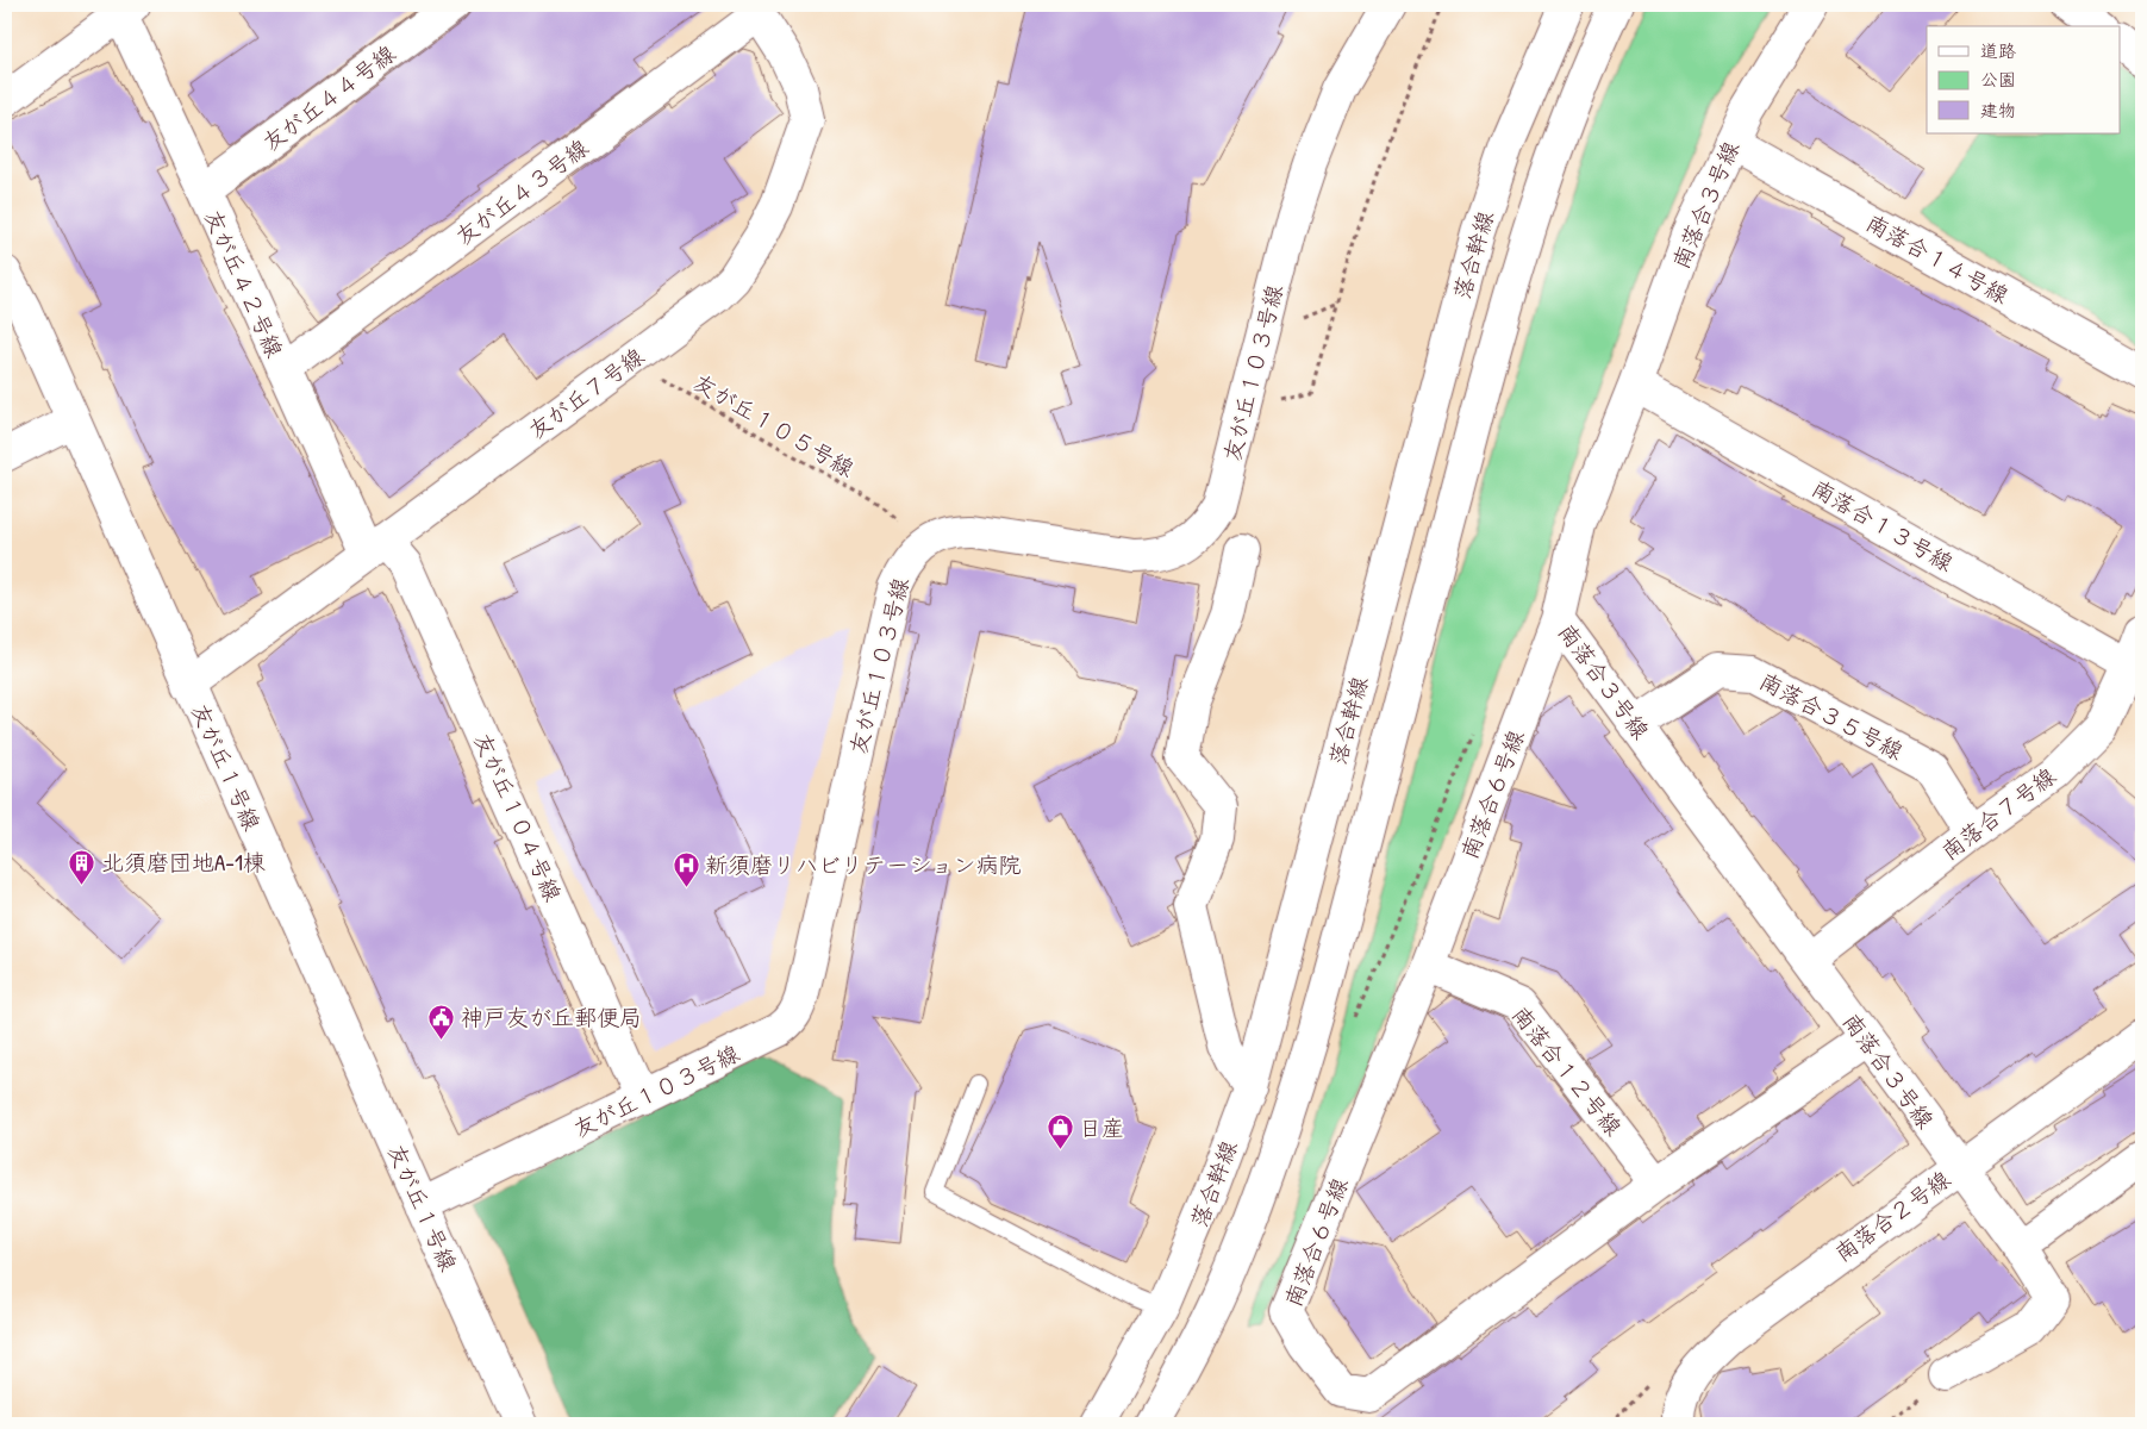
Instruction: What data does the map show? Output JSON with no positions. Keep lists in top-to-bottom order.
{
  "streets": {
    "street": [
      "友が丘４４号線",
      "友が丘４３号線",
      "南落合３号線",
      "落合幹線",
      "南落合１４号線",
      "友が丘４２号線",
      "友が丘１０３号線",
      "友が丘７号線",
      "南落合１３号線",
      "南落合３５号線",
      "友が丘１号線",
      "南落合６号線",
      "南落合７号線",
      "友が丘１０４号線",
      "南落合１２号線",
      "南落合２号線"
    ],
    "path": ["友が丘１０５号線"]
  },
  "crossings": [
    ["友が丘４４号線", "友が丘４２号線"],
    ["友が丘４３号線", "友が丘４２号線"],
    ["友が丘４３号線", "友が丘７号線"],
    ["南落合３号線", "南落合１４号線"],
    ["南落合３号線", "南落合１３号線"],
    ["南落合３号線", "南落合３５号線"],
    ["南落合３号線", "南落合６号線"],
    ["南落合３号線", "南落合７号線"],
    ["南落合３号線", "南落合２号線"],
    ["友が丘４２号線", "友が丘７号線"],
    ["友が丘４２号線", "友が丘１０４号線"],
    ["友が丘１０３号線", "友が丘１号線"],
    ["友が丘１０３号線", "友が丘１０４号線"],
    ["友が丘７号線", "友が丘１０５号線"],
    ["友が丘７号線", "友が丘１号線"],
    ["友が丘７号線", "友が丘１０４号線"],
    ["南落合１３号線", "南落合７号線"],
    ["南落合３５号線", "南落合７号線"],
    ["南落合６号線", "南落合１２号線"]
  ],
  "places": {
    "building": ["北須磨団地A-1棟"],
    "hospital": ["新須磨リハビリテーション病院"],
    "public building": ["神戸友が丘郵便局"],
    "shop": ["日産"]
  },
  "legend": ["道路", "公園", "建物"]
}
